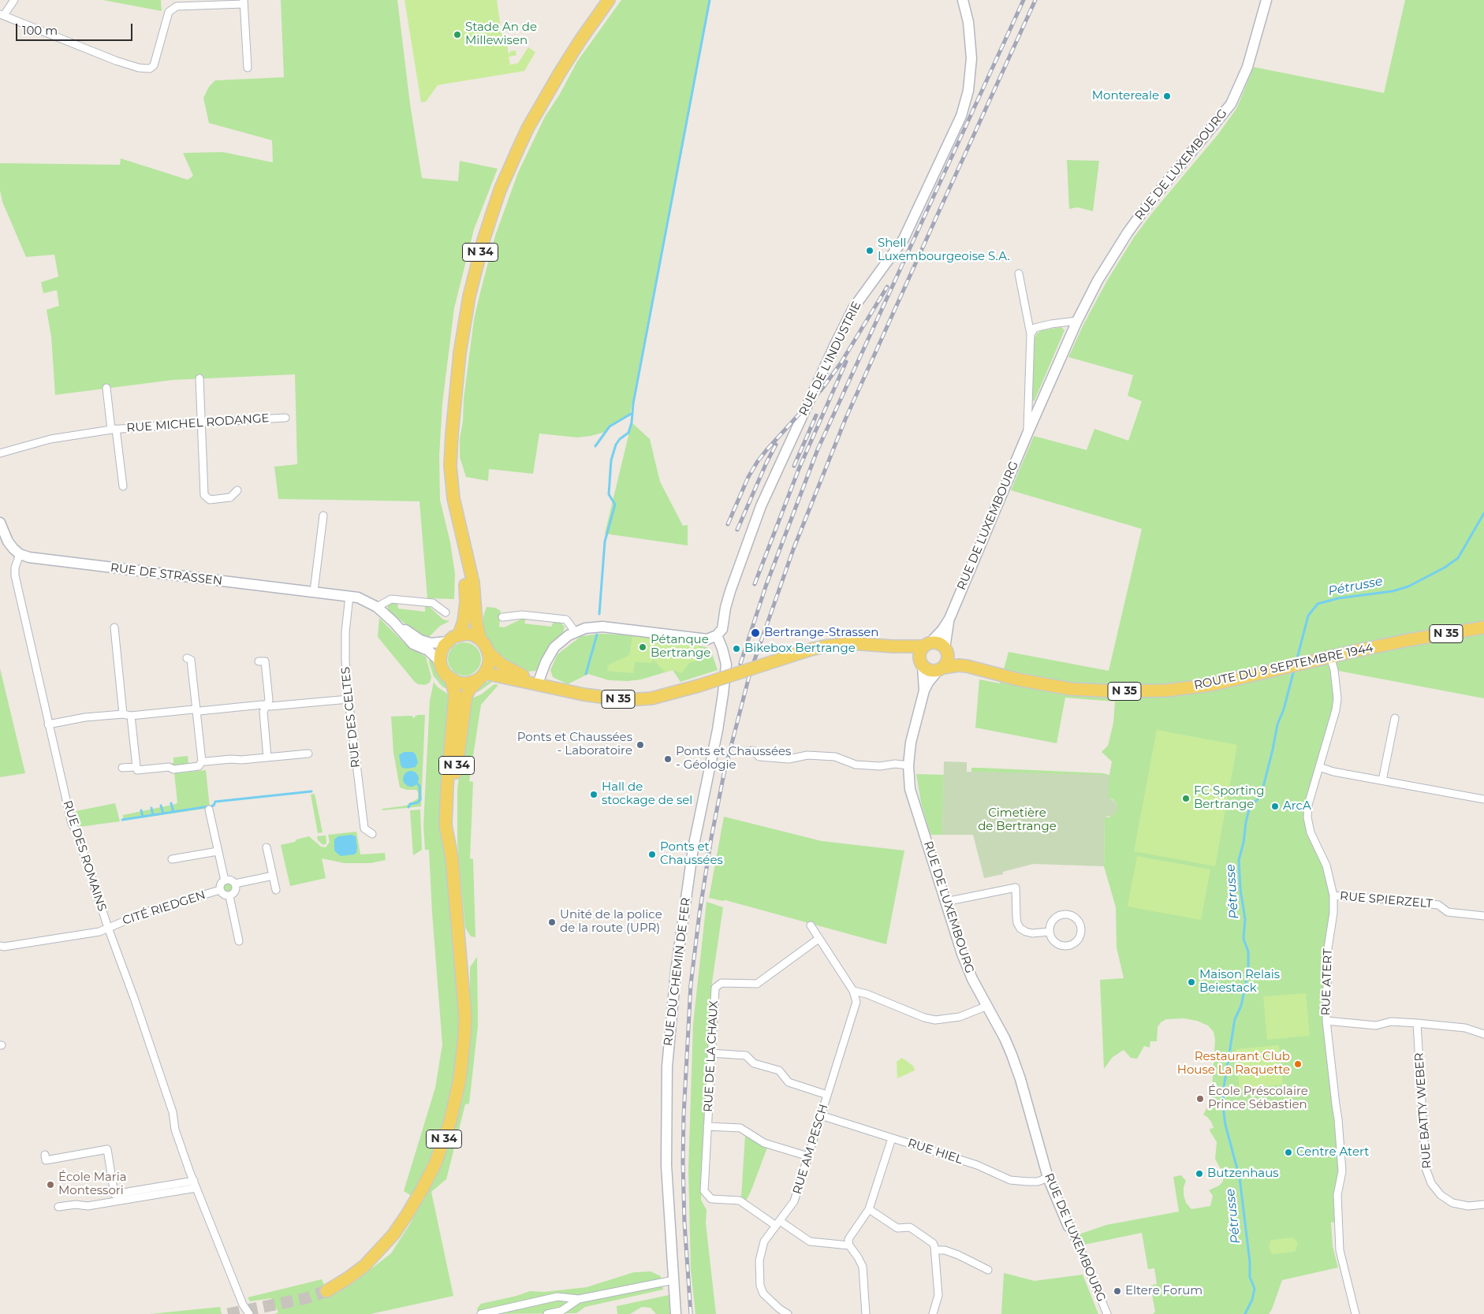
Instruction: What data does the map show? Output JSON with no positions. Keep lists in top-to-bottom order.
{
  "streets": {
    "main road": ["N 34", "N 35", "ROUTE DU 9 SEPTEMBRE 1944"],
    "street": [
      "RUE DE LUXEMBOURG",
      "RUE DE L'INDUSTRIE",
      "RUE MICHEL RODANGE",
      "RUE DE STRASSEN",
      "RUE DES CELTES",
      "RUE DES ROMAINS",
      "RUE SPIERZELT",
      "CITÉ RIEDGEN",
      "RUE DU CHEMIN DE FER",
      "RUE ATERT",
      "RUE DE LA CHAUX",
      "RUE BATTY WEBER",
      "RUE AM PESCH",
      "RUE HIEL"
    ]
  },
  "crossings": [
    ["RUE DE LUXEMBOURG", "N 35"],
    ["RUE DE LUXEMBOURG", "ROUTE DU 9 SEPTEMBRE 1944"],
    ["RUE DE LUXEMBOURG", "RUE HIEL"],
    ["N 34", "RUE DE STRASSEN"],
    ["N 34", "N 35"],
    ["RUE DE L'INDUSTRIE", "RUE DU CHEMIN DE FER"],
    ["RUE DE STRASSEN", "N 35"],
    ["RUE DE STRASSEN", "RUE DES CELTES"],
    ["RUE DE STRASSEN", "RUE DES ROMAINS"],
    ["N 35", "ROUTE DU 9 SEPTEMBRE 1944"],
    ["ROUTE DU 9 SEPTEMBRE 1944", "RUE ATERT"],
    ["RUE DES ROMAINS", "CITÉ RIEDGEN"],
    ["RUE SPIERZELT", "RUE ATERT"],
    ["RUE DE LA CHAUX", "RUE AM PESCH"],
    ["RUE AM PESCH", "RUE HIEL"]
  ],
  "water": ["Pétrusse"],
  "parks": ["Cimetière de Bertrange"],
  "places": [
    "Stade An de Millewisen",
    "Montereale",
    "Shell Luxembourgeoise S.A.",
    "Bertrange-Strassen",
    "Pétanque Bertrange",
    "Bikebox Bertrange",
    "Ponts et Chaussées - Laboratoire",
    "Ponts et Chaussées - Géologie",
    "Hall de stockage de sel",
    "FC Sporting Bertrange",
    "ArcA",
    "Ponts et Chaussées",
    "Unité de la police de la route (UPR)",
    "Maison Relais Beiestack",
    "Restaurant Club House La Raquette",
    "École Préscolaire Prince Sébastien",
    "Centre Atert",
    "Butzenhaus",
    "École Maria Montessori",
    "Eltere Forum"
  ],
  "scale_bar": "100 m"
}
